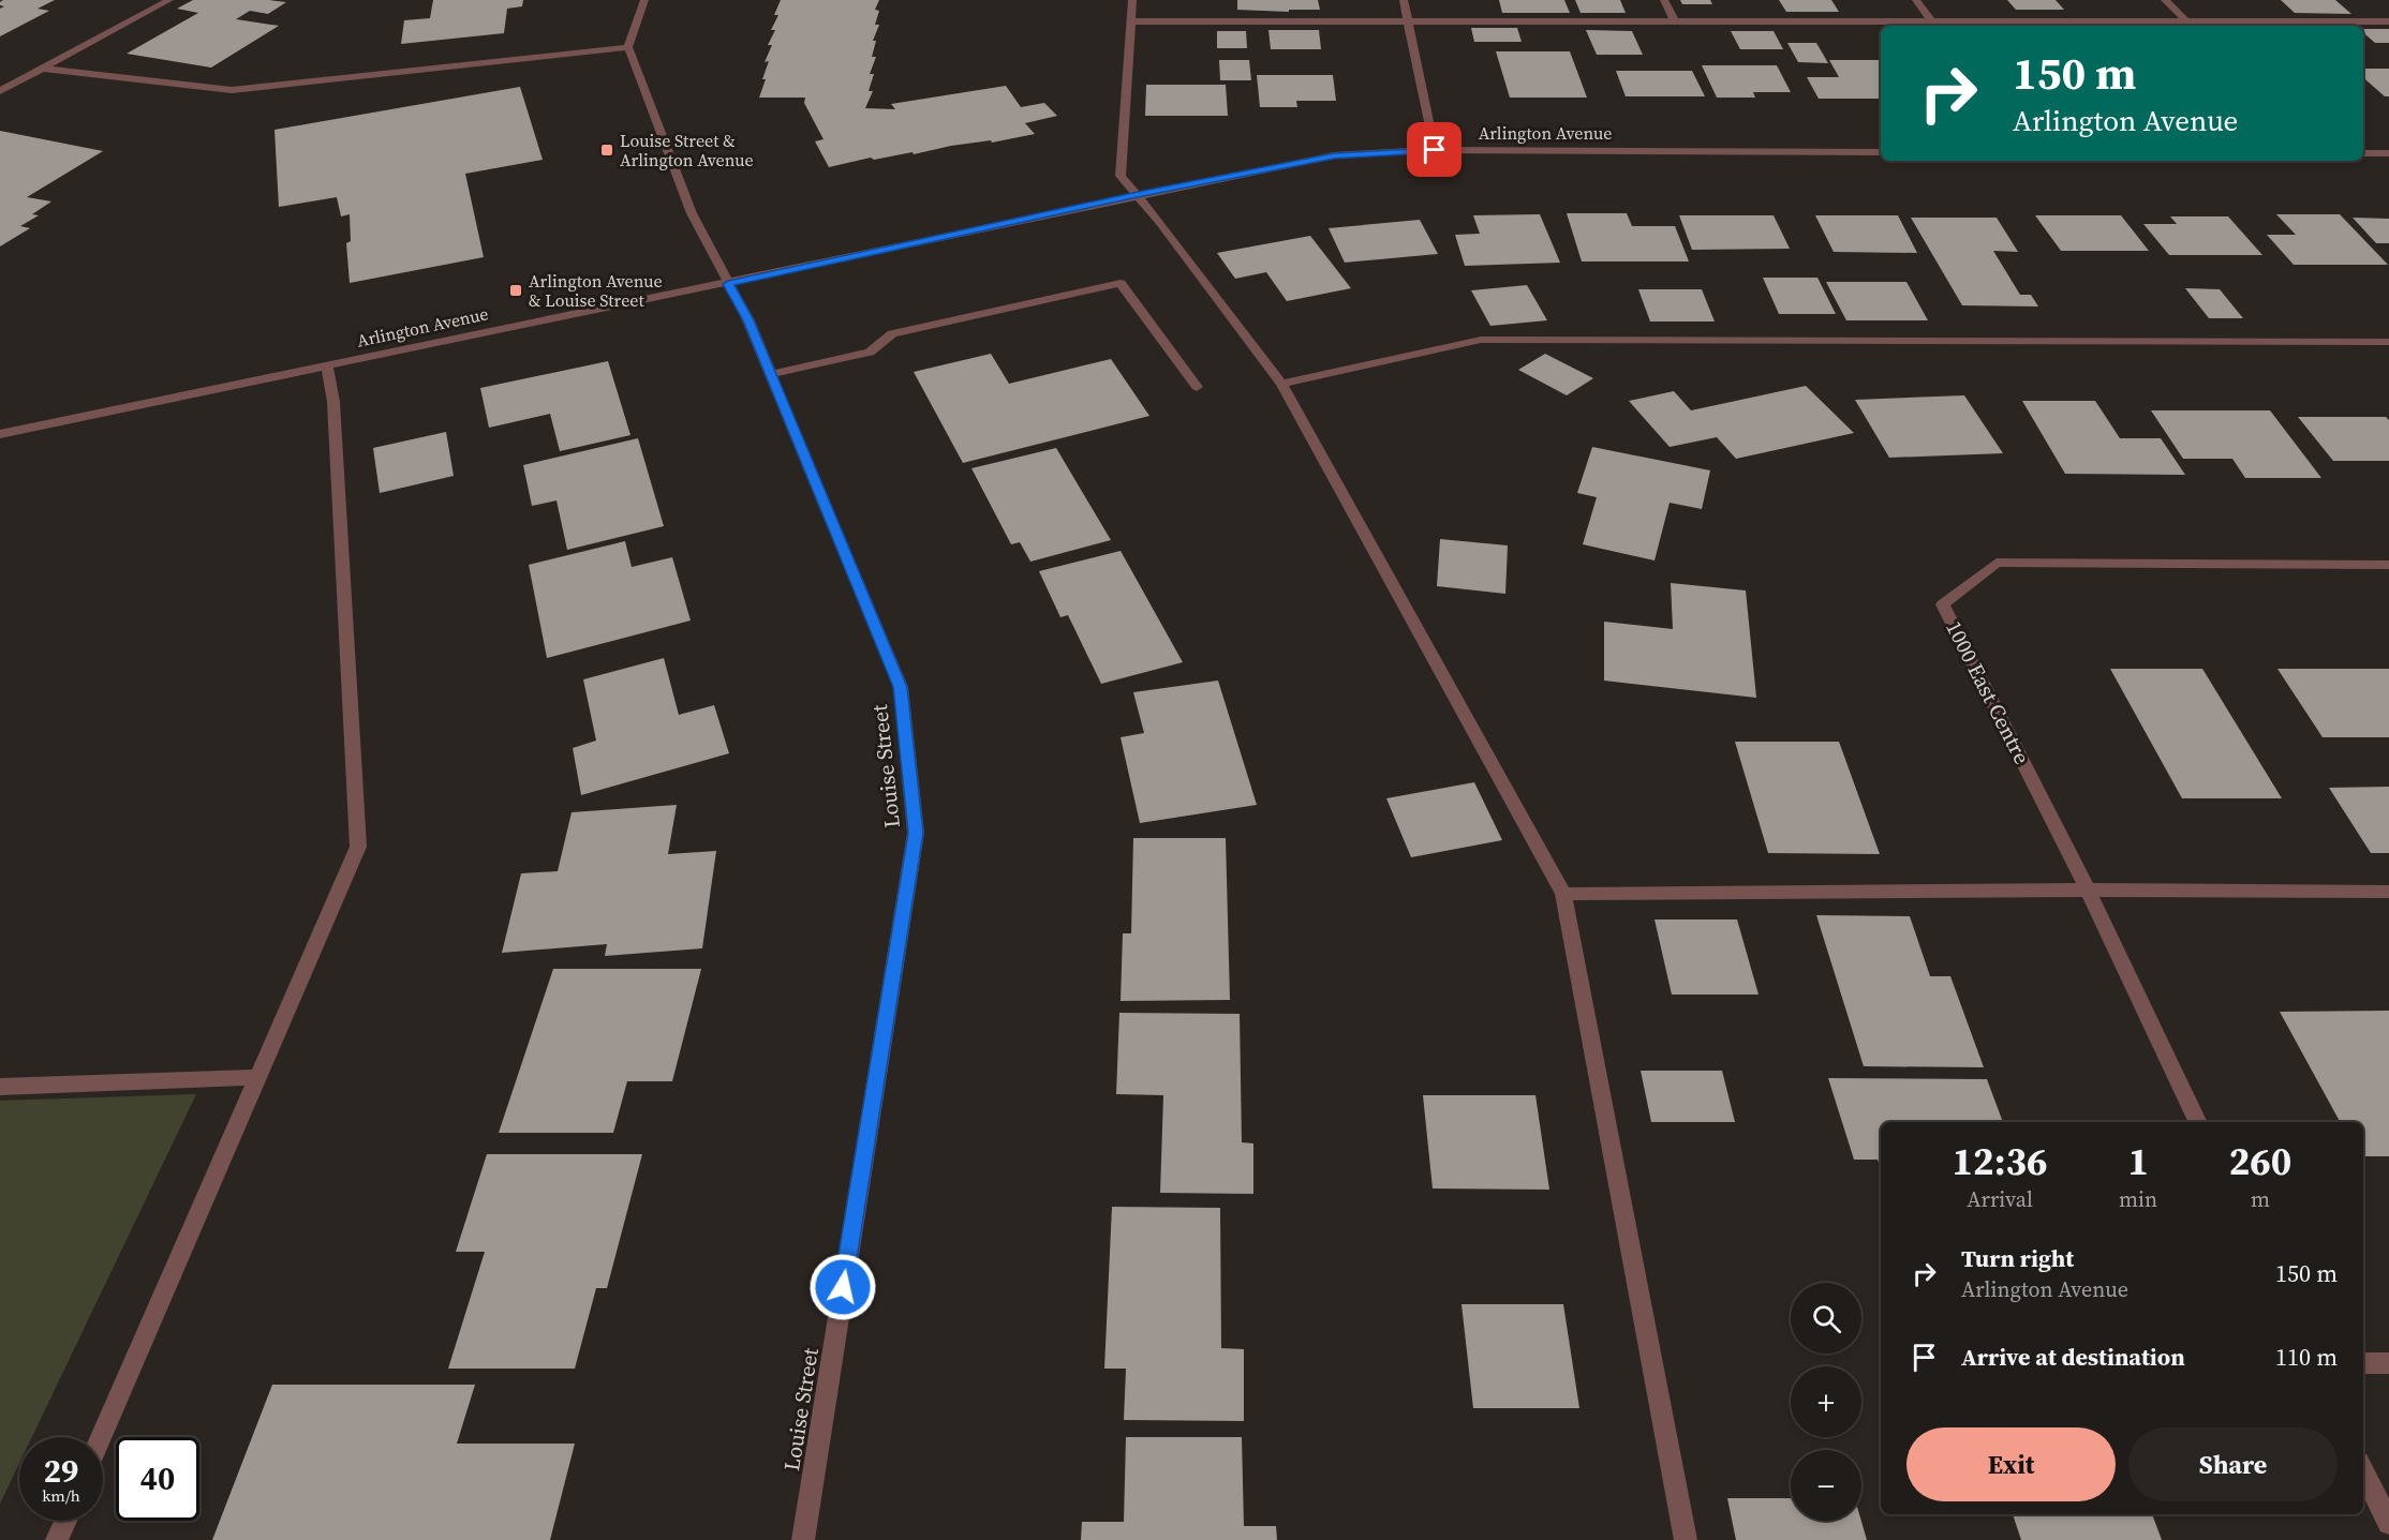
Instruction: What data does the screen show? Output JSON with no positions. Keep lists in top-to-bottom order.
{
  "streets": {
    "street": ["Arlington Avenue", "1000 East Centre", "Louise Street"]
  },
  "crossings": [
    ["Arlington Avenue", "Louise Street"]
  ],
  "places": {
    "transit": ["Louise Street & Arlington Avenue", "Arlington Avenue & Louise Street"]
  },
  "page": {
    "turn": ["150 m", "Arlington Avenue"],
    "eta": [
      "12:36",
      "Arrival",
      "1",
      "min",
      "260",
      "m"
    ],
    "list": [
      {
        "name": "Turn right",
        "note": "Arlington Avenue",
        "value": "150 m"
      },
      {
        "name": "Arrive at destination",
        "value": "110 m"
      }
    ],
    "map_buttons": ["+", "−"],
    "buttons": ["Exit", "Share"],
    "speed": "29 km/h",
    "limit": "40"
  }
}
